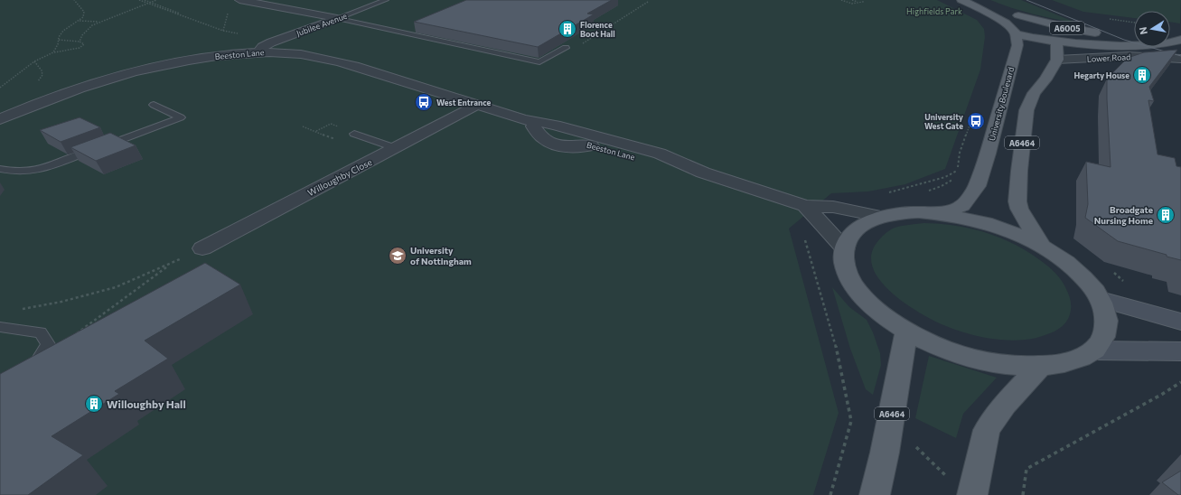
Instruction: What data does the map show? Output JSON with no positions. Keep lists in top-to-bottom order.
{
  "streets": {
    "main road": ["A6005", "University Boulevard", "A6464"],
    "street": [
      "Jubilee Avenue",
      "Beeston Lane",
      "Lower Road",
      "Willoughby Close"
    ]
  },
  "crossings": [
    ["Jubilee Avenue", "Beeston Lane"],
    ["A6005", "University Boulevard"],
    ["Beeston Lane", "Willoughby Close"],
    ["Lower Road", "A6464"]
  ],
  "parks": ["Highfields Park"],
  "places": {
    "building": [
      "Florence Boot Hall",
      "Hegarty House",
      "Broadgate Nursing Home",
      "Willoughby Hall"
    ],
    "bus stop": ["West Entrance", "University West Gate"],
    "school or university": ["University of Nottingham"]
  },
  "north": "left"
}
